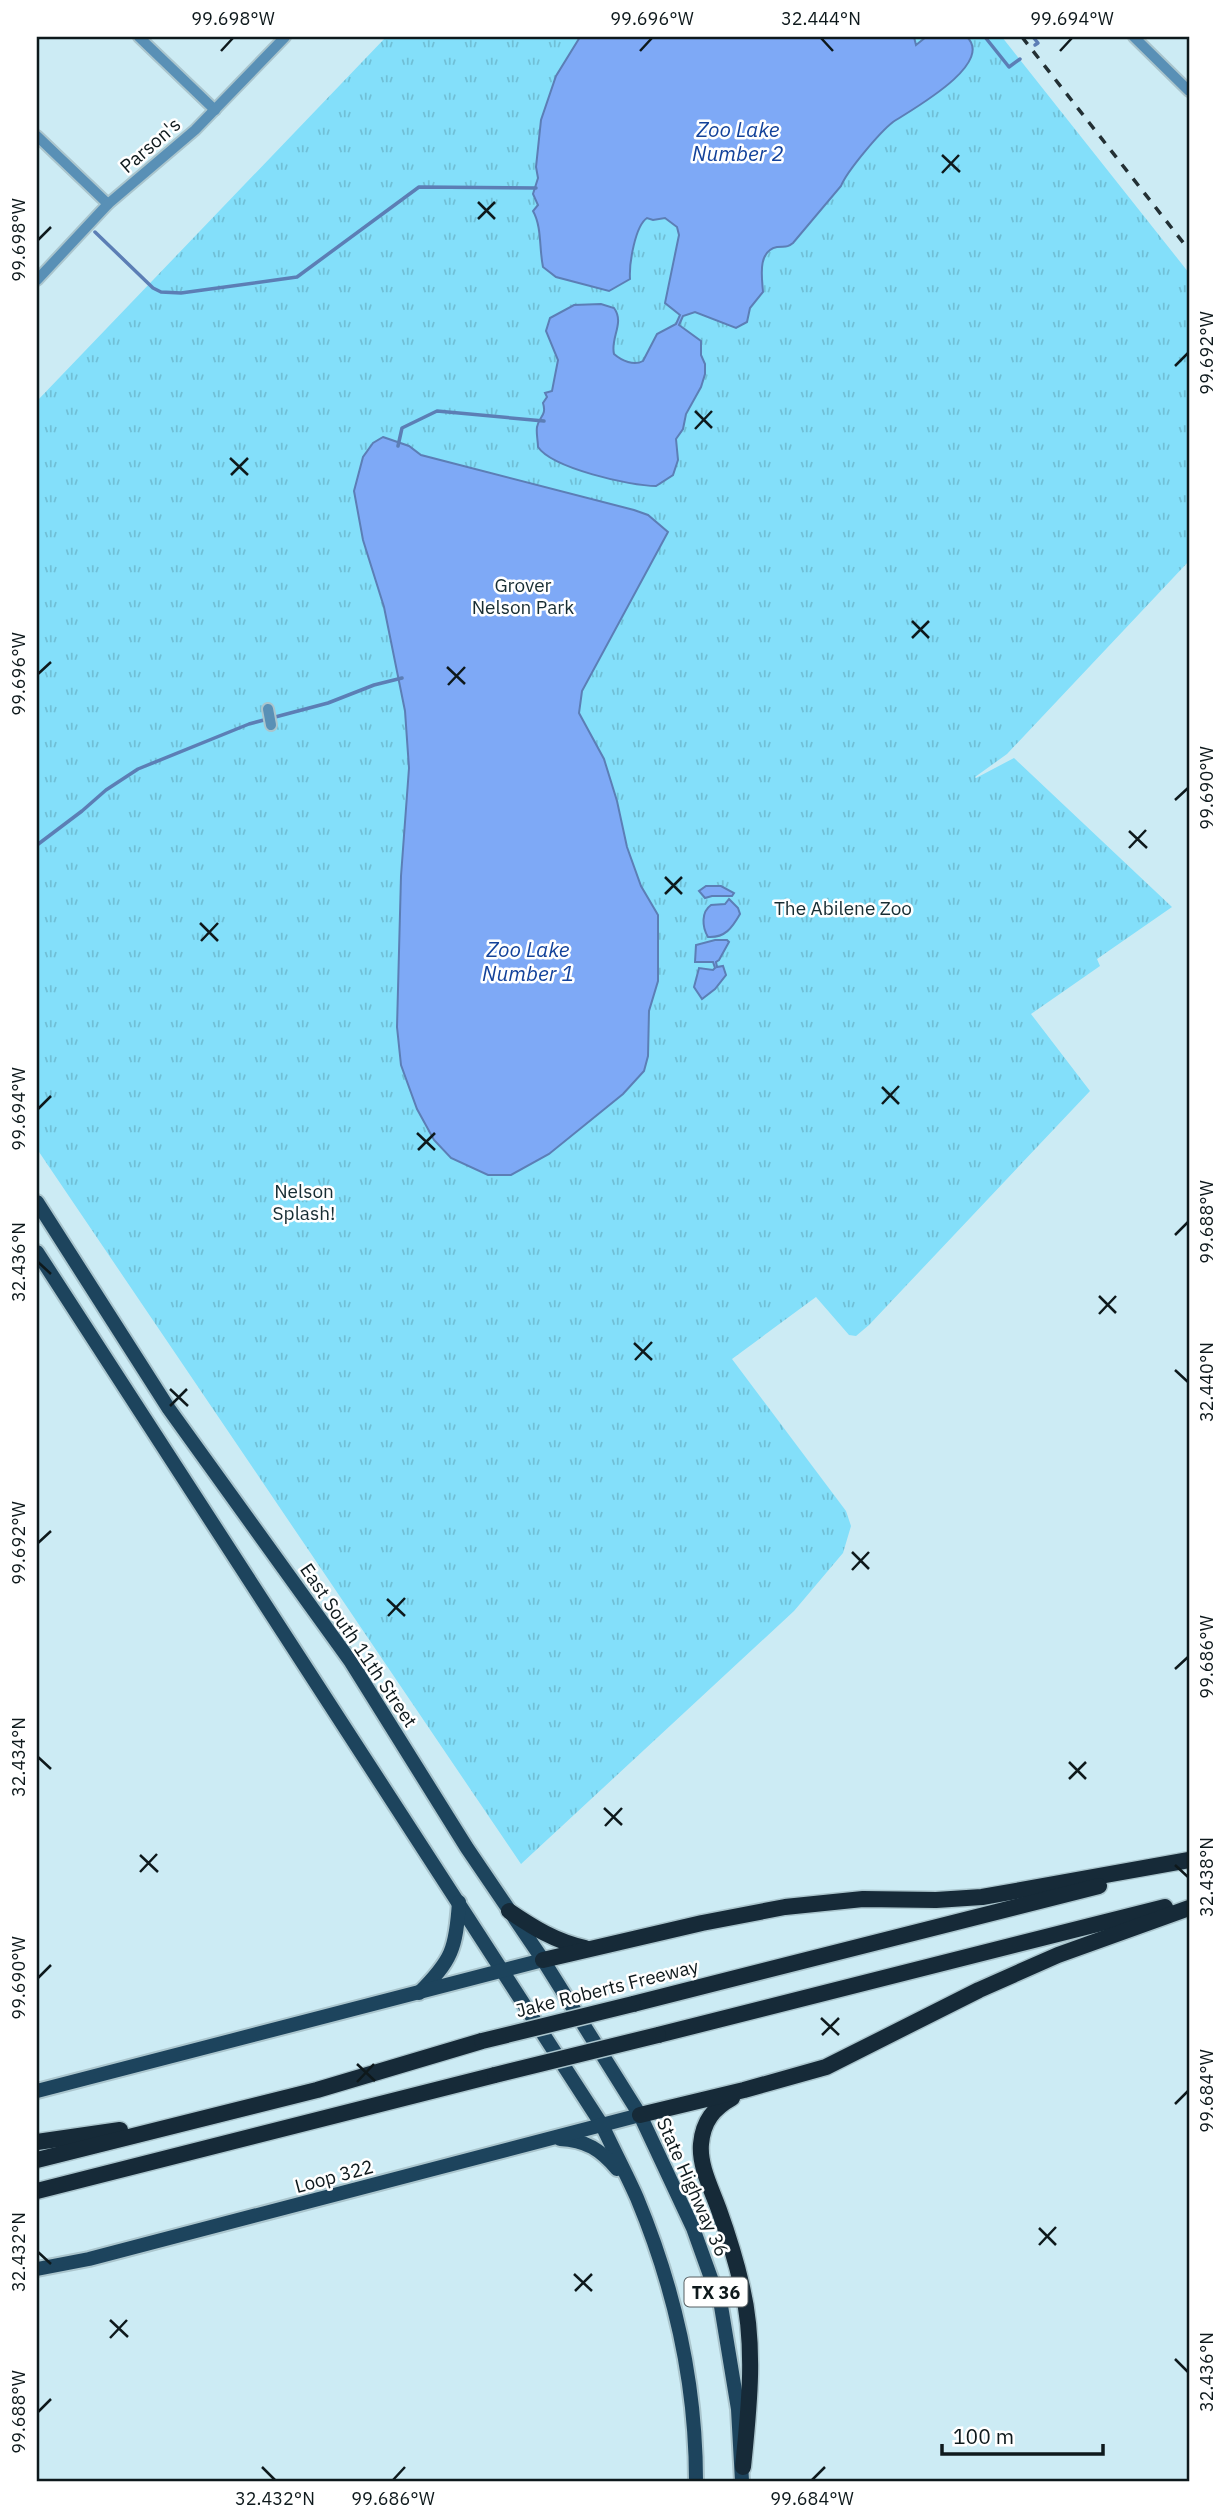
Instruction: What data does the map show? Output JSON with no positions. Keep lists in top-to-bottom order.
{
  "streets": {
    "highway": ["Jake Roberts Freeway"],
    "main road": [
      "East South 11th Street",
      "Loop 322",
      "State Highway 36",
      "TX 36"
    ],
    "street": ["Parson's"]
  },
  "crossings": [
    ["East South 11th Street", "Loop 322"],
    ["East South 11th Street", "State Highway 36"],
    ["Loop 322", "State Highway 36"],
    ["Loop 322", "TX 36"]
  ],
  "water": ["Zoo Lake Number 2", "Zoo Lake Number 1"],
  "parks": ["Grover Nelson Park", "The Abilene Zoo", "Nelson Splash!"],
  "scale_bar": "100 m",
  "coordinates": [
    "99.698°W",
    "99.696°W",
    "32.444°N",
    "99.694°W",
    "99.692°W",
    "99.690°W",
    "99.688°W",
    "32.436°N",
    "32.440°N",
    "99.686°W",
    "32.434°N",
    "32.438°N",
    "99.684°W",
    "32.432°N"
  ]
}
